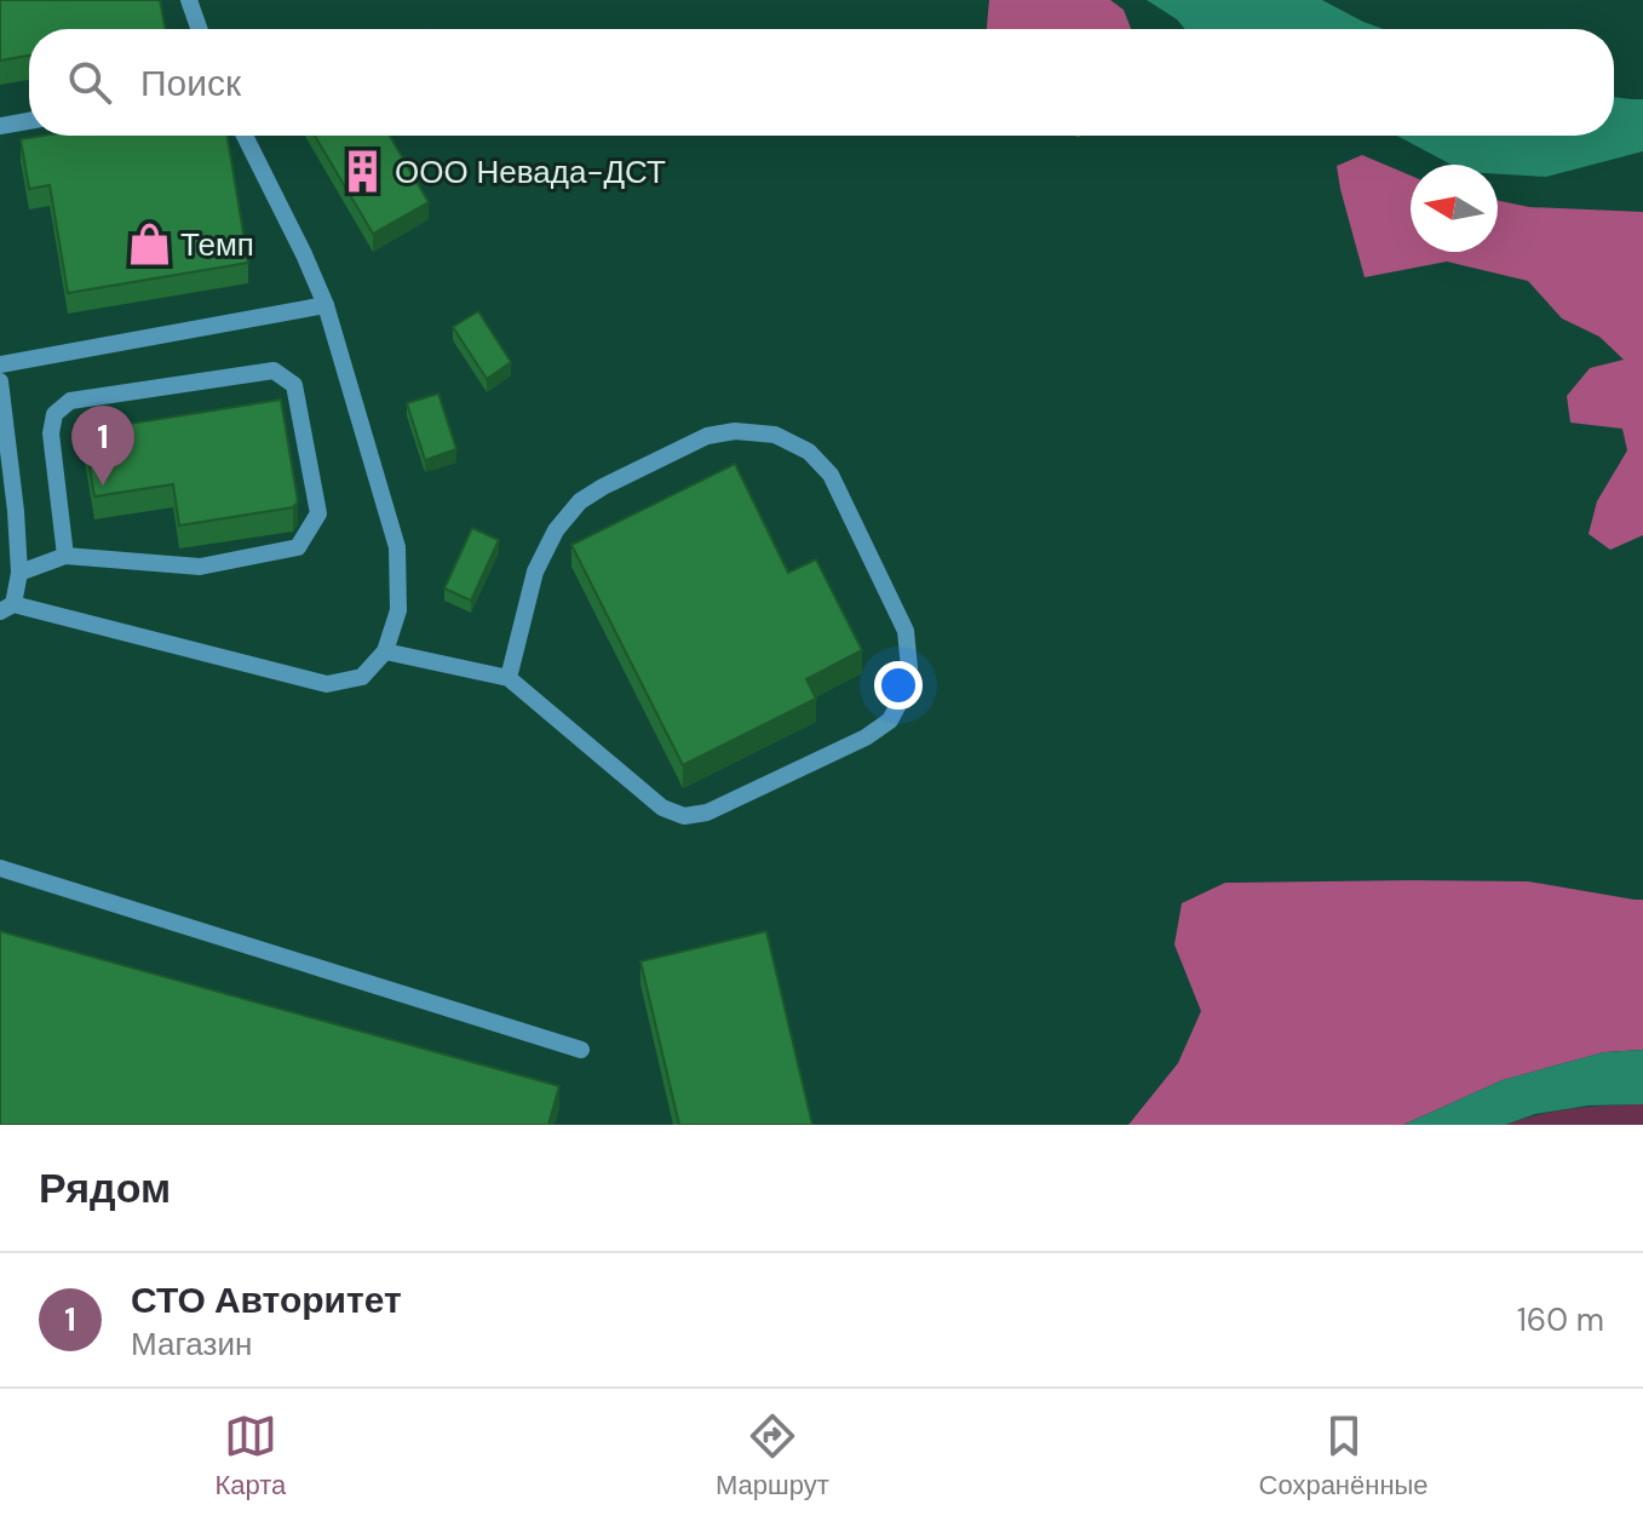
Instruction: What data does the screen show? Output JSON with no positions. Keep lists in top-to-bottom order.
{
  "places": {
    "building": ["ООО Невада-ДСТ"],
    "shop": ["Темп"]
  },
  "north": "left",
  "page": {
    "search": "Поиск",
    "pins": "1",
    "heading": "Рядом",
    "list": [
      {
        "mark": "1",
        "name": "СТО Авторитет",
        "note": "Магазин",
        "value": "160 m"
      }
    ],
    "nav": ["Карта", "Маршрут", "Сохранённые"]
  }
}
